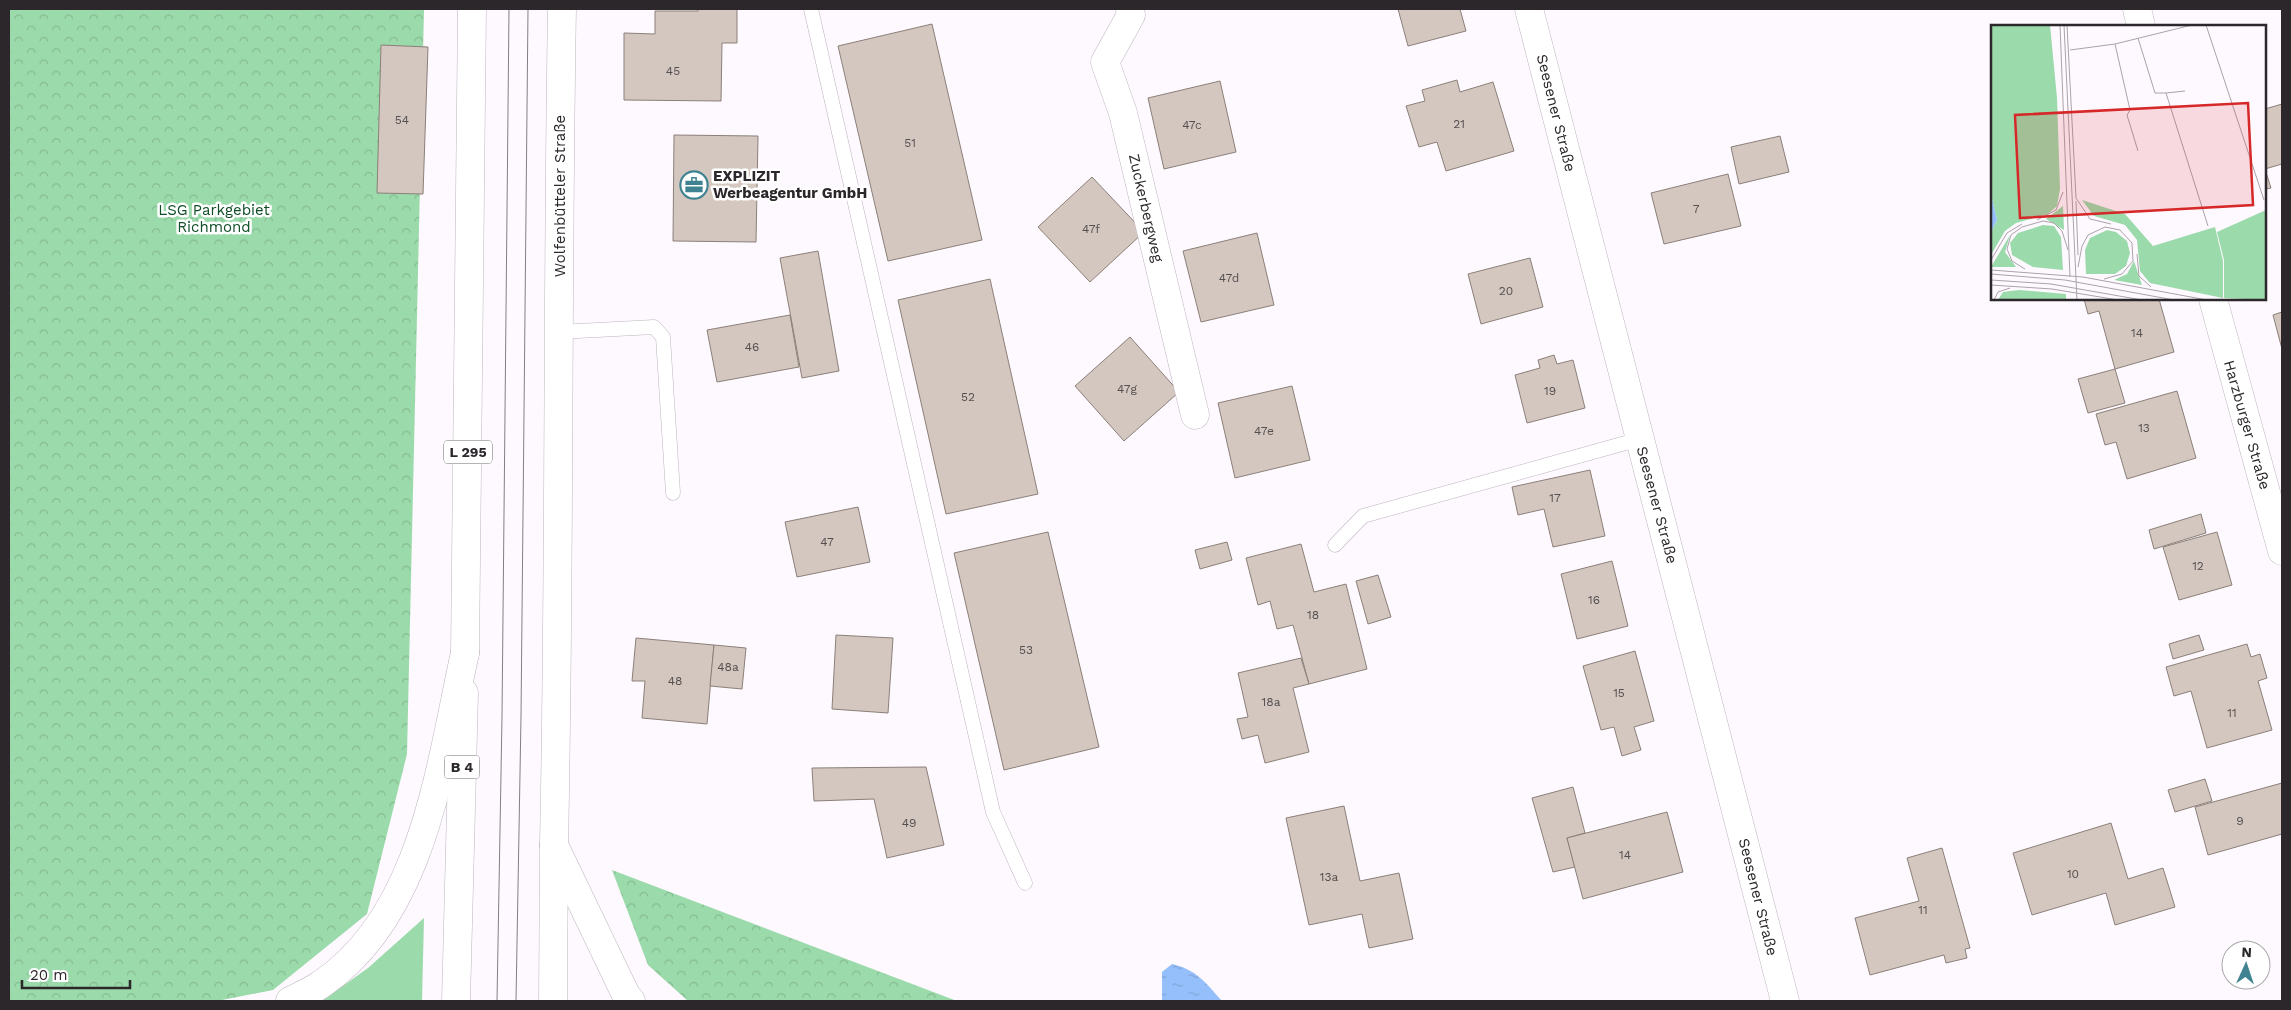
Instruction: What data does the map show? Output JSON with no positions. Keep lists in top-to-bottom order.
{
  "streets": {
    "main road": [
      "Seesener Straße",
      "Wolfenbütteler Straße",
      "Zuckerbergweg",
      "Harzburger Straße",
      "L 295",
      "B 4"
    ]
  },
  "crossings": [
    ["L 295", "B 4"]
  ],
  "parks": ["LSG Parkgebiet Richmond"],
  "places": {
    "office": ["EXPLIZIT Werbeagentur GmbH"]
  },
  "house_numbers": [
    "45",
    "54",
    "21",
    "47c",
    "51",
    "7",
    "47f",
    "47d",
    "20",
    "14",
    "46",
    "47g",
    "19",
    "52",
    "13",
    "47e",
    "17",
    "47",
    "12",
    "16",
    "18",
    "53",
    "48a",
    "48",
    "15",
    "18a",
    "11",
    "9",
    "49",
    "14",
    "10",
    "13a",
    "11"
  ],
  "scale_bar": "20 m",
  "north": "top"
}
